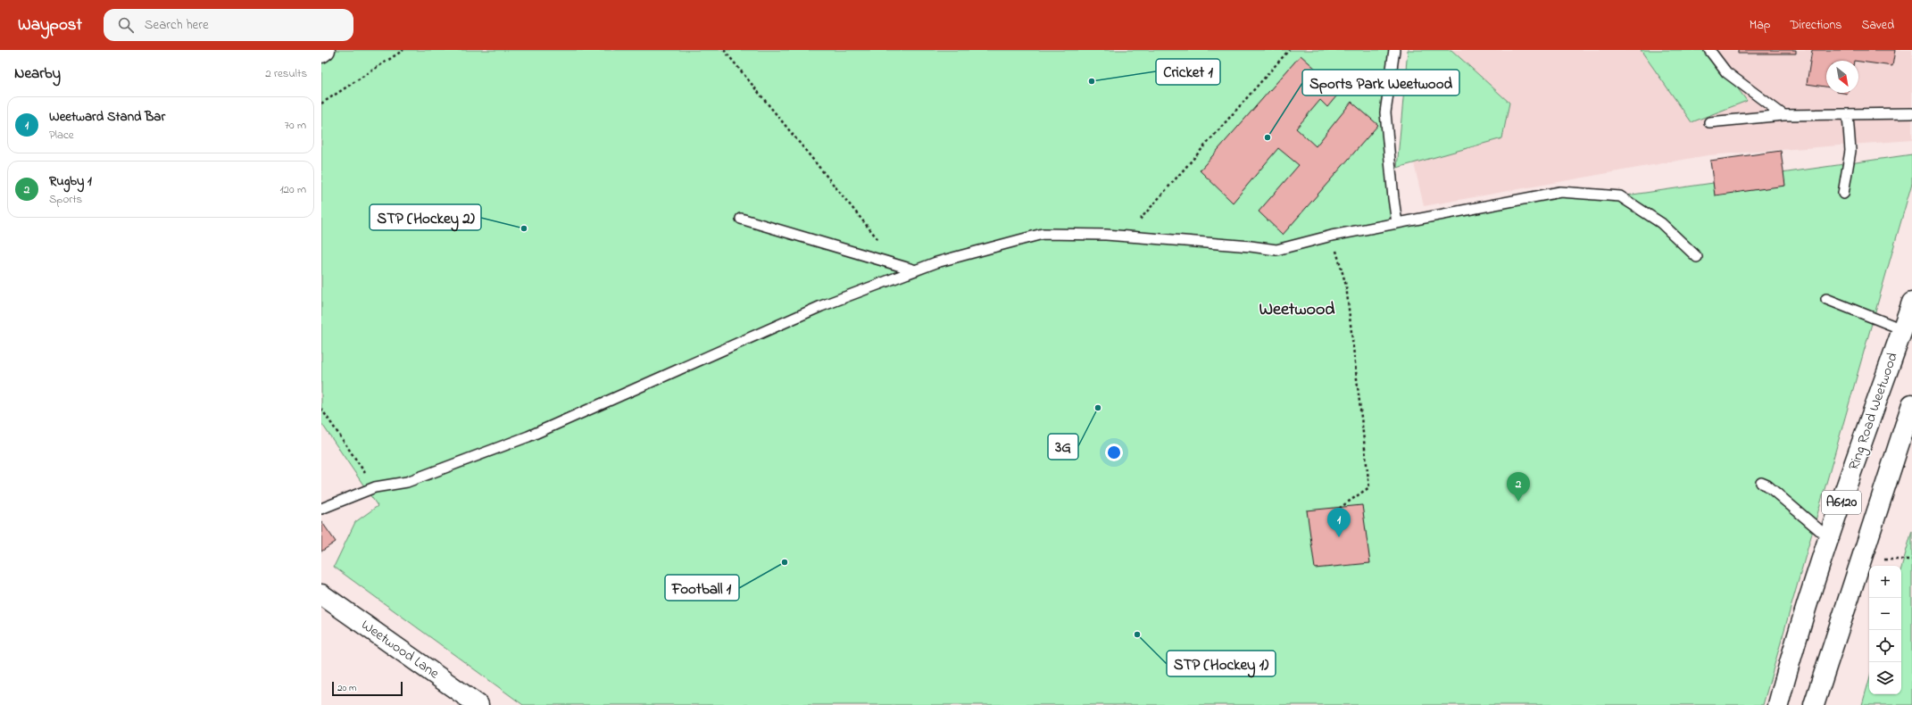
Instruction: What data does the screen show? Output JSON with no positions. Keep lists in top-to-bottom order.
{
  "streets": {
    "main road": ["Ring Road Weetwood", "A6120", "Weetwood Lane"]
  },
  "districts": ["Weetwood"],
  "places": [
    "Cricket 1",
    "Sports Park Weetwood",
    "STP (Hockey 2)",
    "3G",
    "Football 1",
    "STP (Hockey 1)"
  ],
  "scale_bar": "20 m",
  "north": "bottom right",
  "page": {
    "header": "Waypost",
    "search": "Search here",
    "nav": ["Map", "Directions", "Saved"],
    "heading": ["Nearby", "2 results"],
    "list": [
      {
        "mark": "1",
        "name": "Weetward Stand Bar",
        "note": "Place",
        "value": "70 m"
      },
      {
        "mark": "2",
        "name": "Rugby 1",
        "note": "Sports",
        "value": "120 m"
      }
    ],
    "pins": ["2", "1"],
    "map_buttons": ["+", "−"],
    "scale": "20 m"
  }
}
